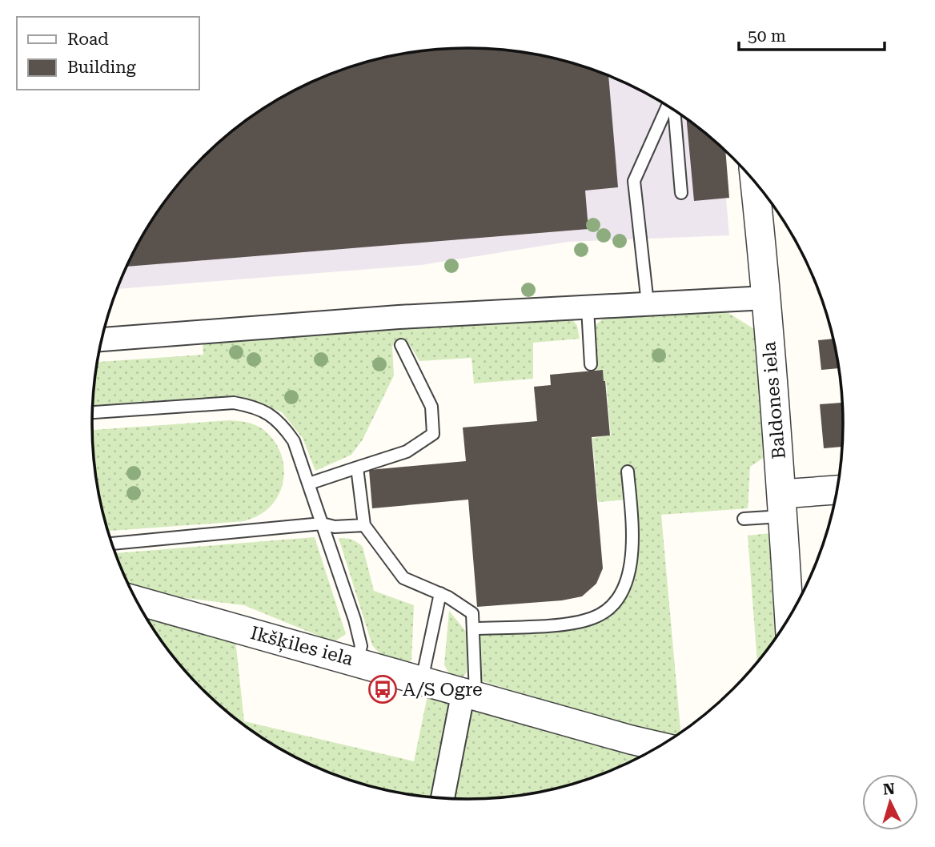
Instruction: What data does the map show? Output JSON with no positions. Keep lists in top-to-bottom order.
{
  "streets": {
    "street": ["Baldones iela", "Ikšķiles iela"]
  },
  "places": {
    "bus stop": ["A/S Ogre"]
  },
  "legend": ["Road", "Building"],
  "scale_bar": "50 m",
  "north": "top"
}
